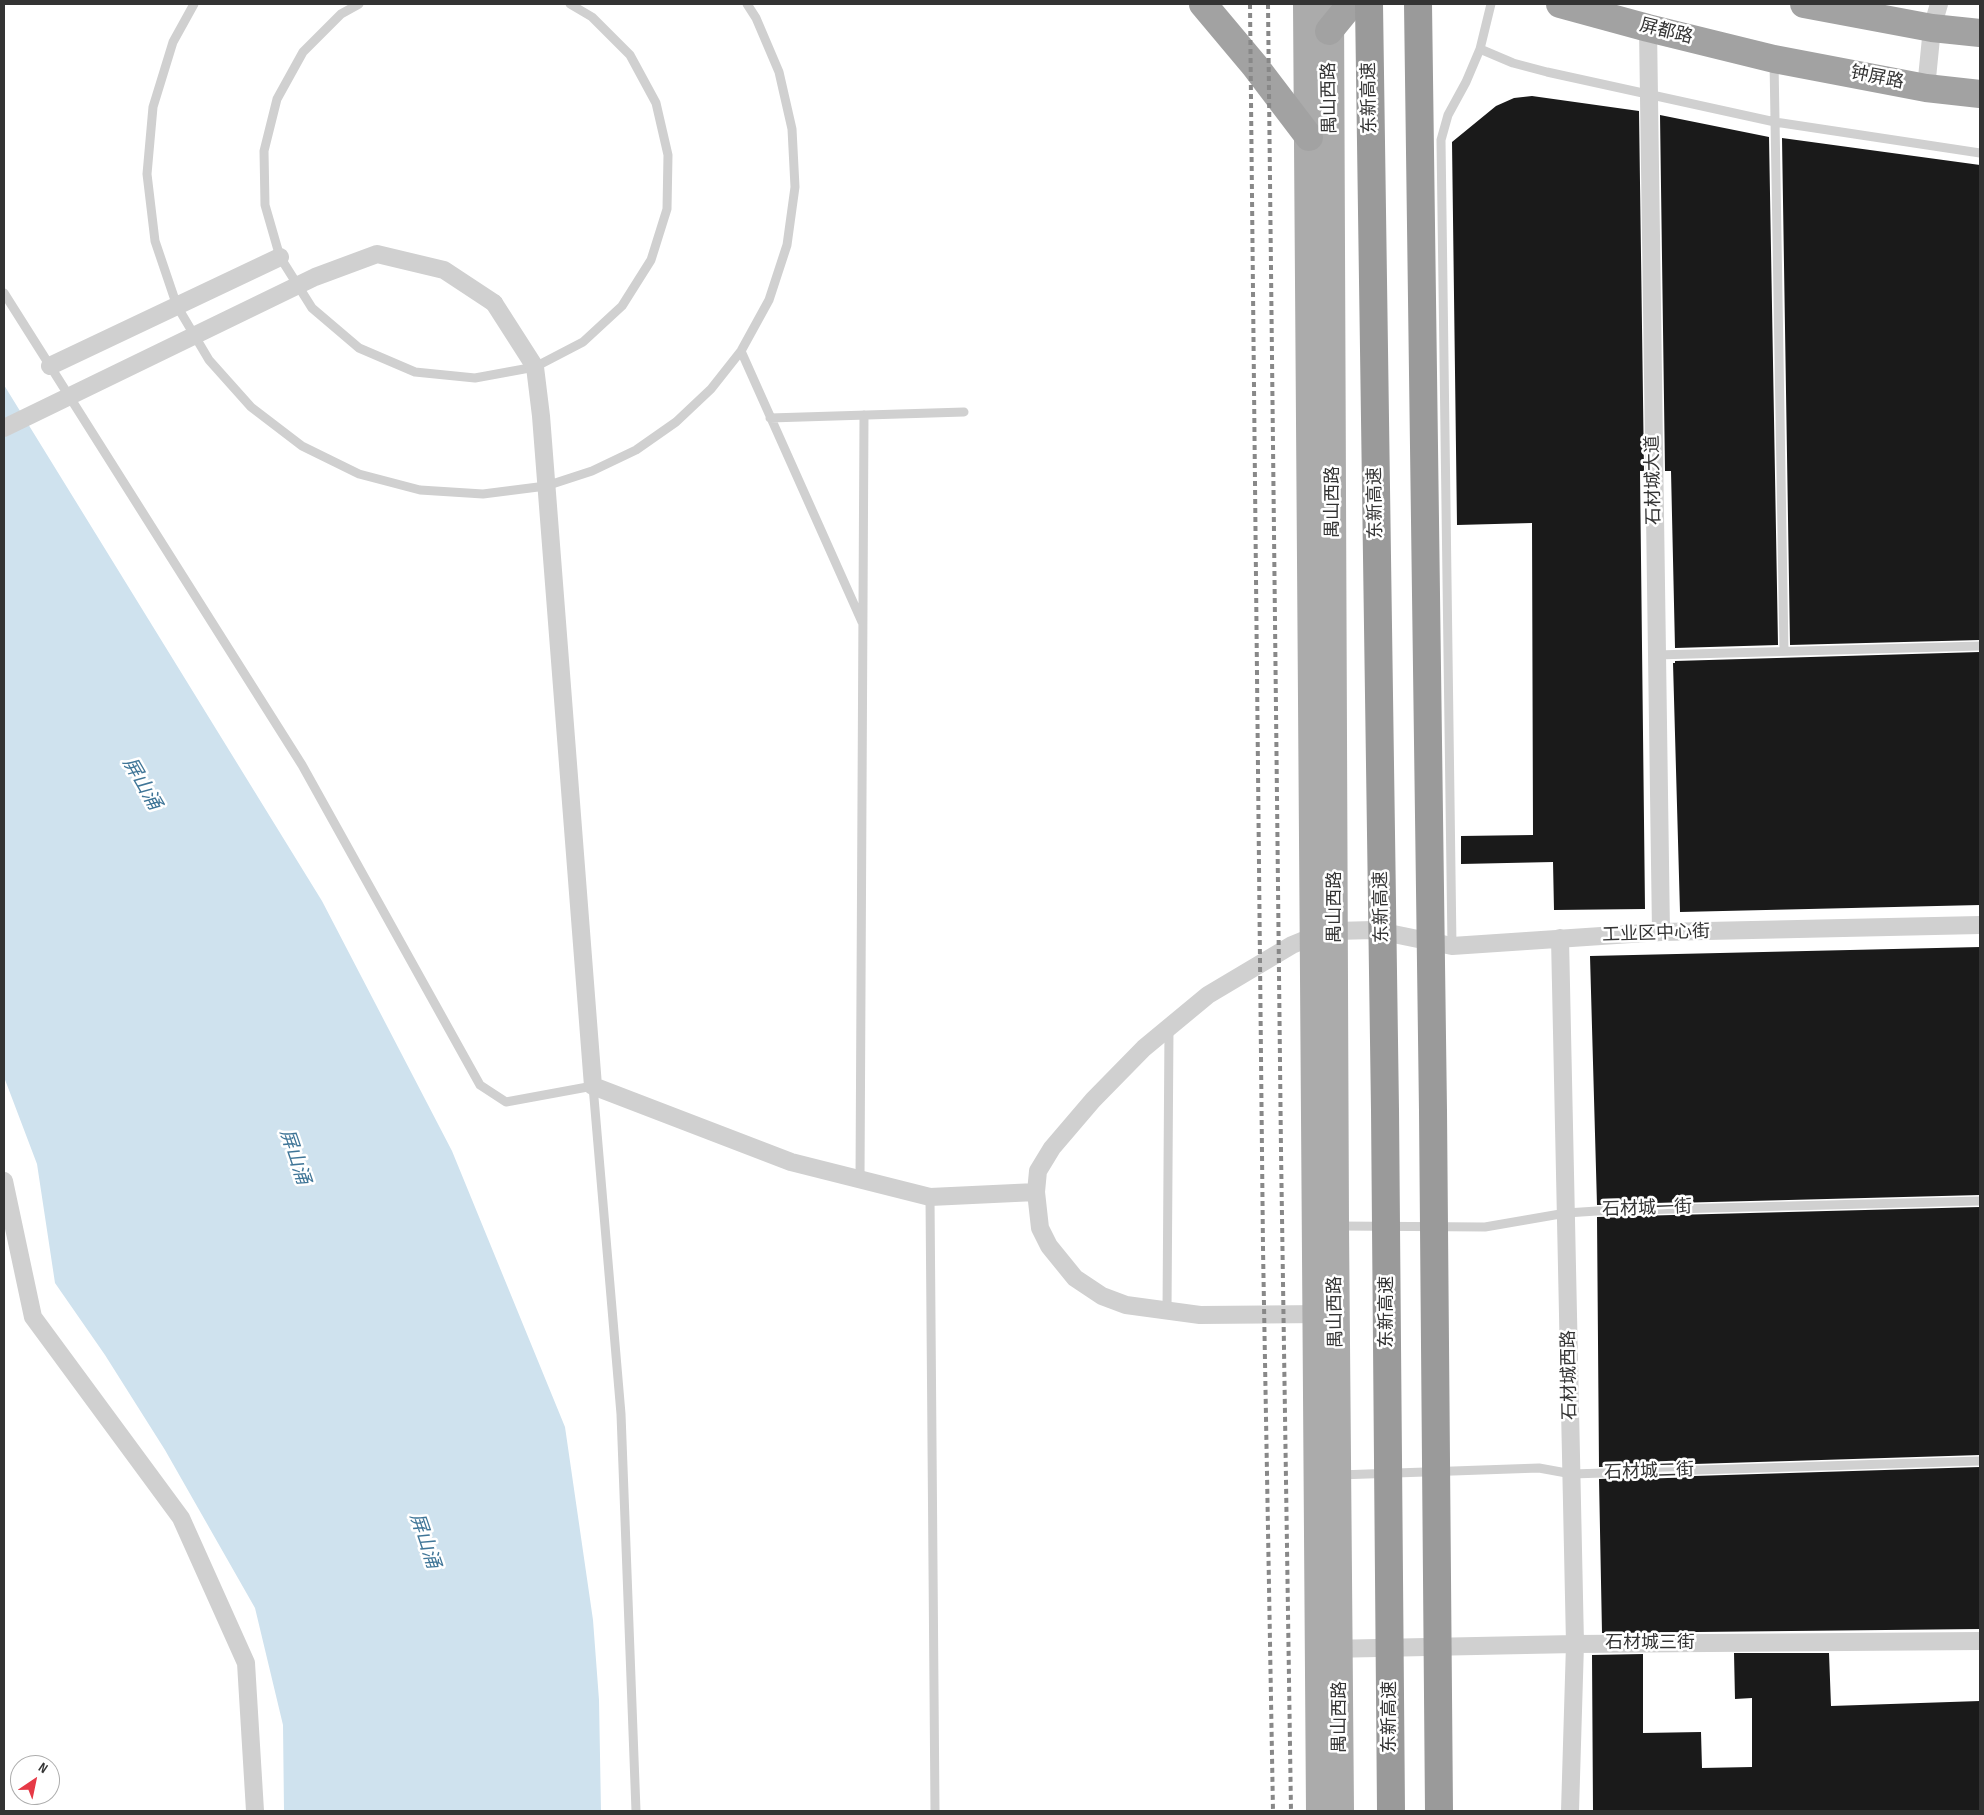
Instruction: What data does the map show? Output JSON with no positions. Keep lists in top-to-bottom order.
{
  "streets": {
    "highway": ["屏都路", "钟屏路", "东新高速"],
    "main road": ["禺山西路"],
    "street": [
      "石材城大道",
      "工业区中心街",
      "石材城西路",
      "石材城三街"
    ],
    "lane": ["石材城一街", "石材城二街"]
  },
  "crossings": [
    ["屏都路", "钟屏路"],
    ["屏都路", "石材城大道"],
    ["禺山西路", "工业区中心街"],
    ["禺山西路", "石材城一街"],
    ["禺山西路", "石材城二街"],
    ["禺山西路", "石材城三街"],
    ["石材城大道", "工业区中心街"],
    ["工业区中心街", "石材城西路"],
    ["石材城一街", "石材城西路"],
    ["石材城西路", "石材城二街"],
    ["石材城西路", "石材城三街"]
  ],
  "water": ["屏山涌"],
  "north": "top right"
}
